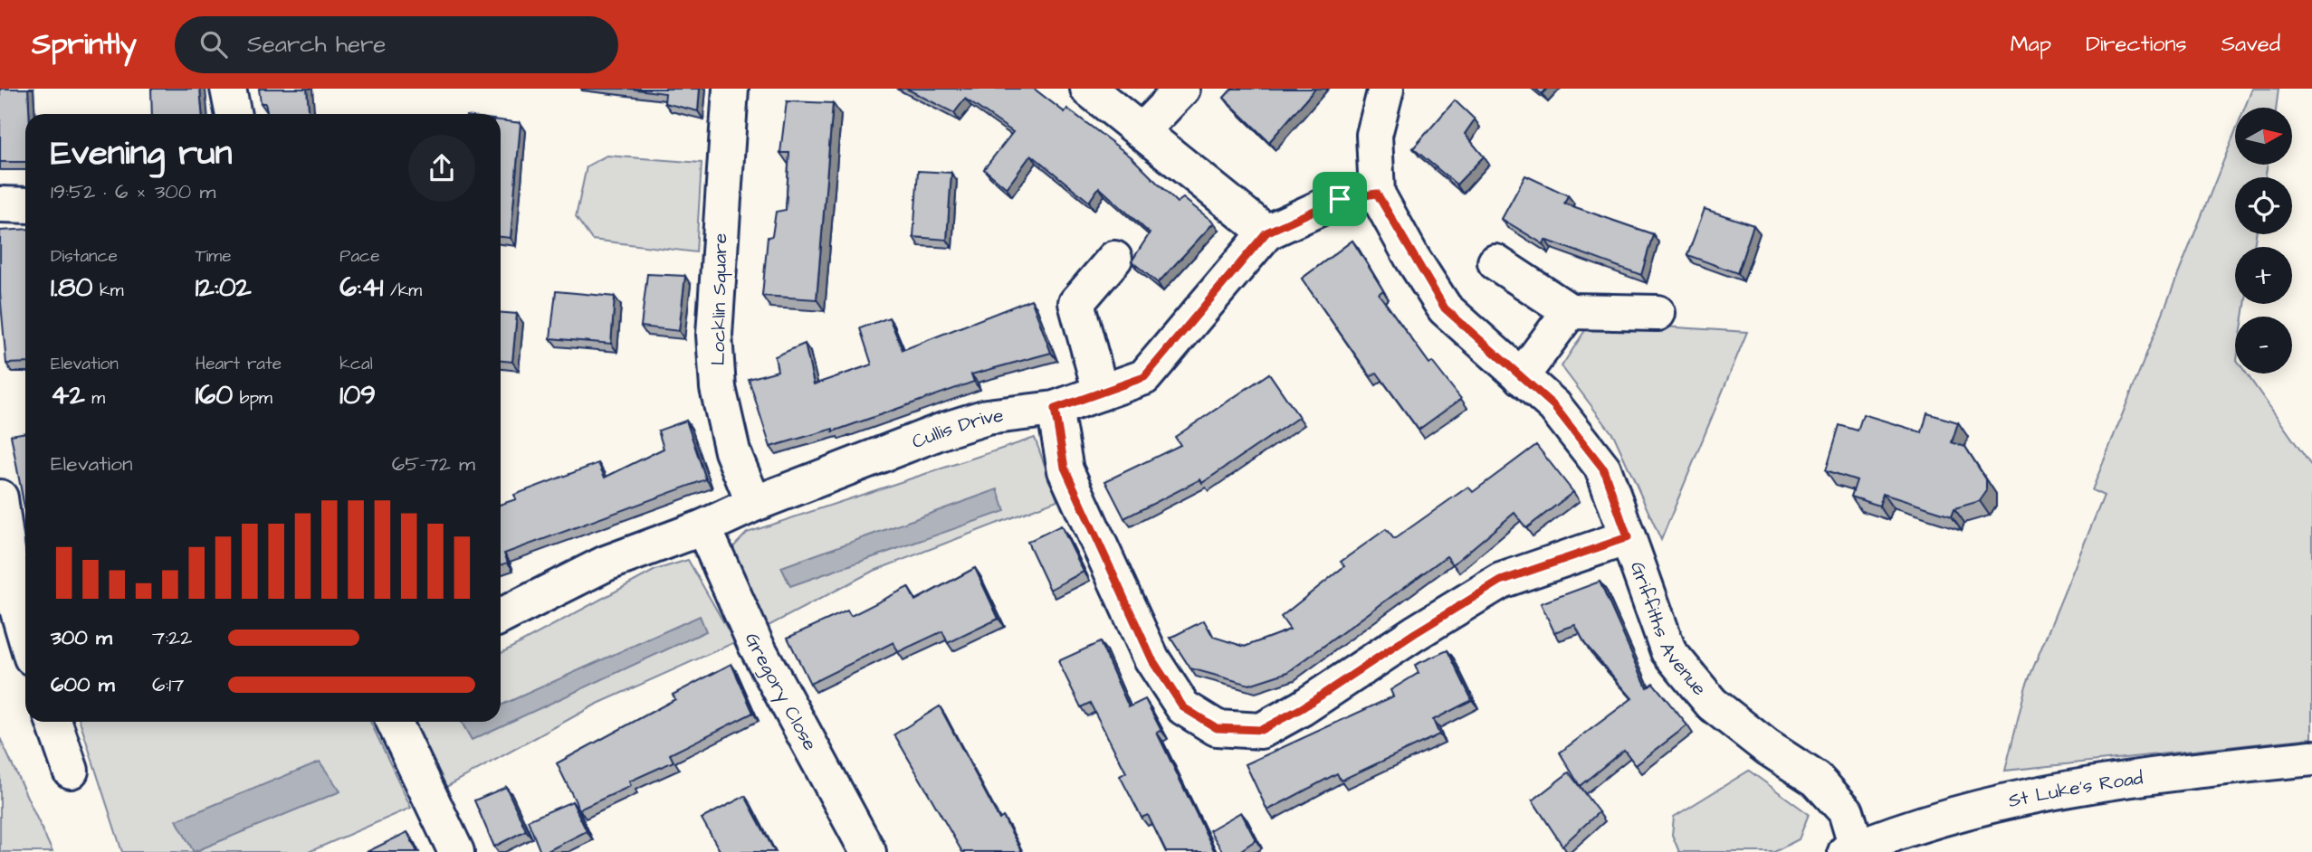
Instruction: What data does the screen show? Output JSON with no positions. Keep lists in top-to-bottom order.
{
  "streets": {
    "street": [
      "Locklin Square",
      "Cullis Drive",
      "Griffiths Avenue",
      "Gregory Close",
      "St Luke's Road"
    ]
  },
  "crossings": [
    ["Locklin Square", "Cullis Drive"],
    ["Cullis Drive", "Griffiths Avenue"],
    ["Cullis Drive", "Gregory Close"],
    ["Griffiths Avenue", "St Luke's Road"]
  ],
  "north": "right",
  "page": {
    "header": "Sprintly",
    "search": "Search here",
    "nav": ["Map", "Directions", "Saved"],
    "map_buttons": ["+", "−"],
    "heading": ["Evening run", "19:52 · 6 × 300 m"],
    "stats": [
      ["Distance", "1.80 km"],
      ["Time", "12:02"],
      ["Pace", "6:41 /km"],
      ["Elevation", "42 m"],
      ["Heart rate", "160 bpm"],
      ["kcal", "109"]
    ],
    "chart": ["Elevation", "65–72 m"],
    "list": [
      {
        "name": "300 m",
        "note": "7:22"
      },
      {
        "name": "600 m",
        "note": "6:17"
      }
    ]
  }
}
